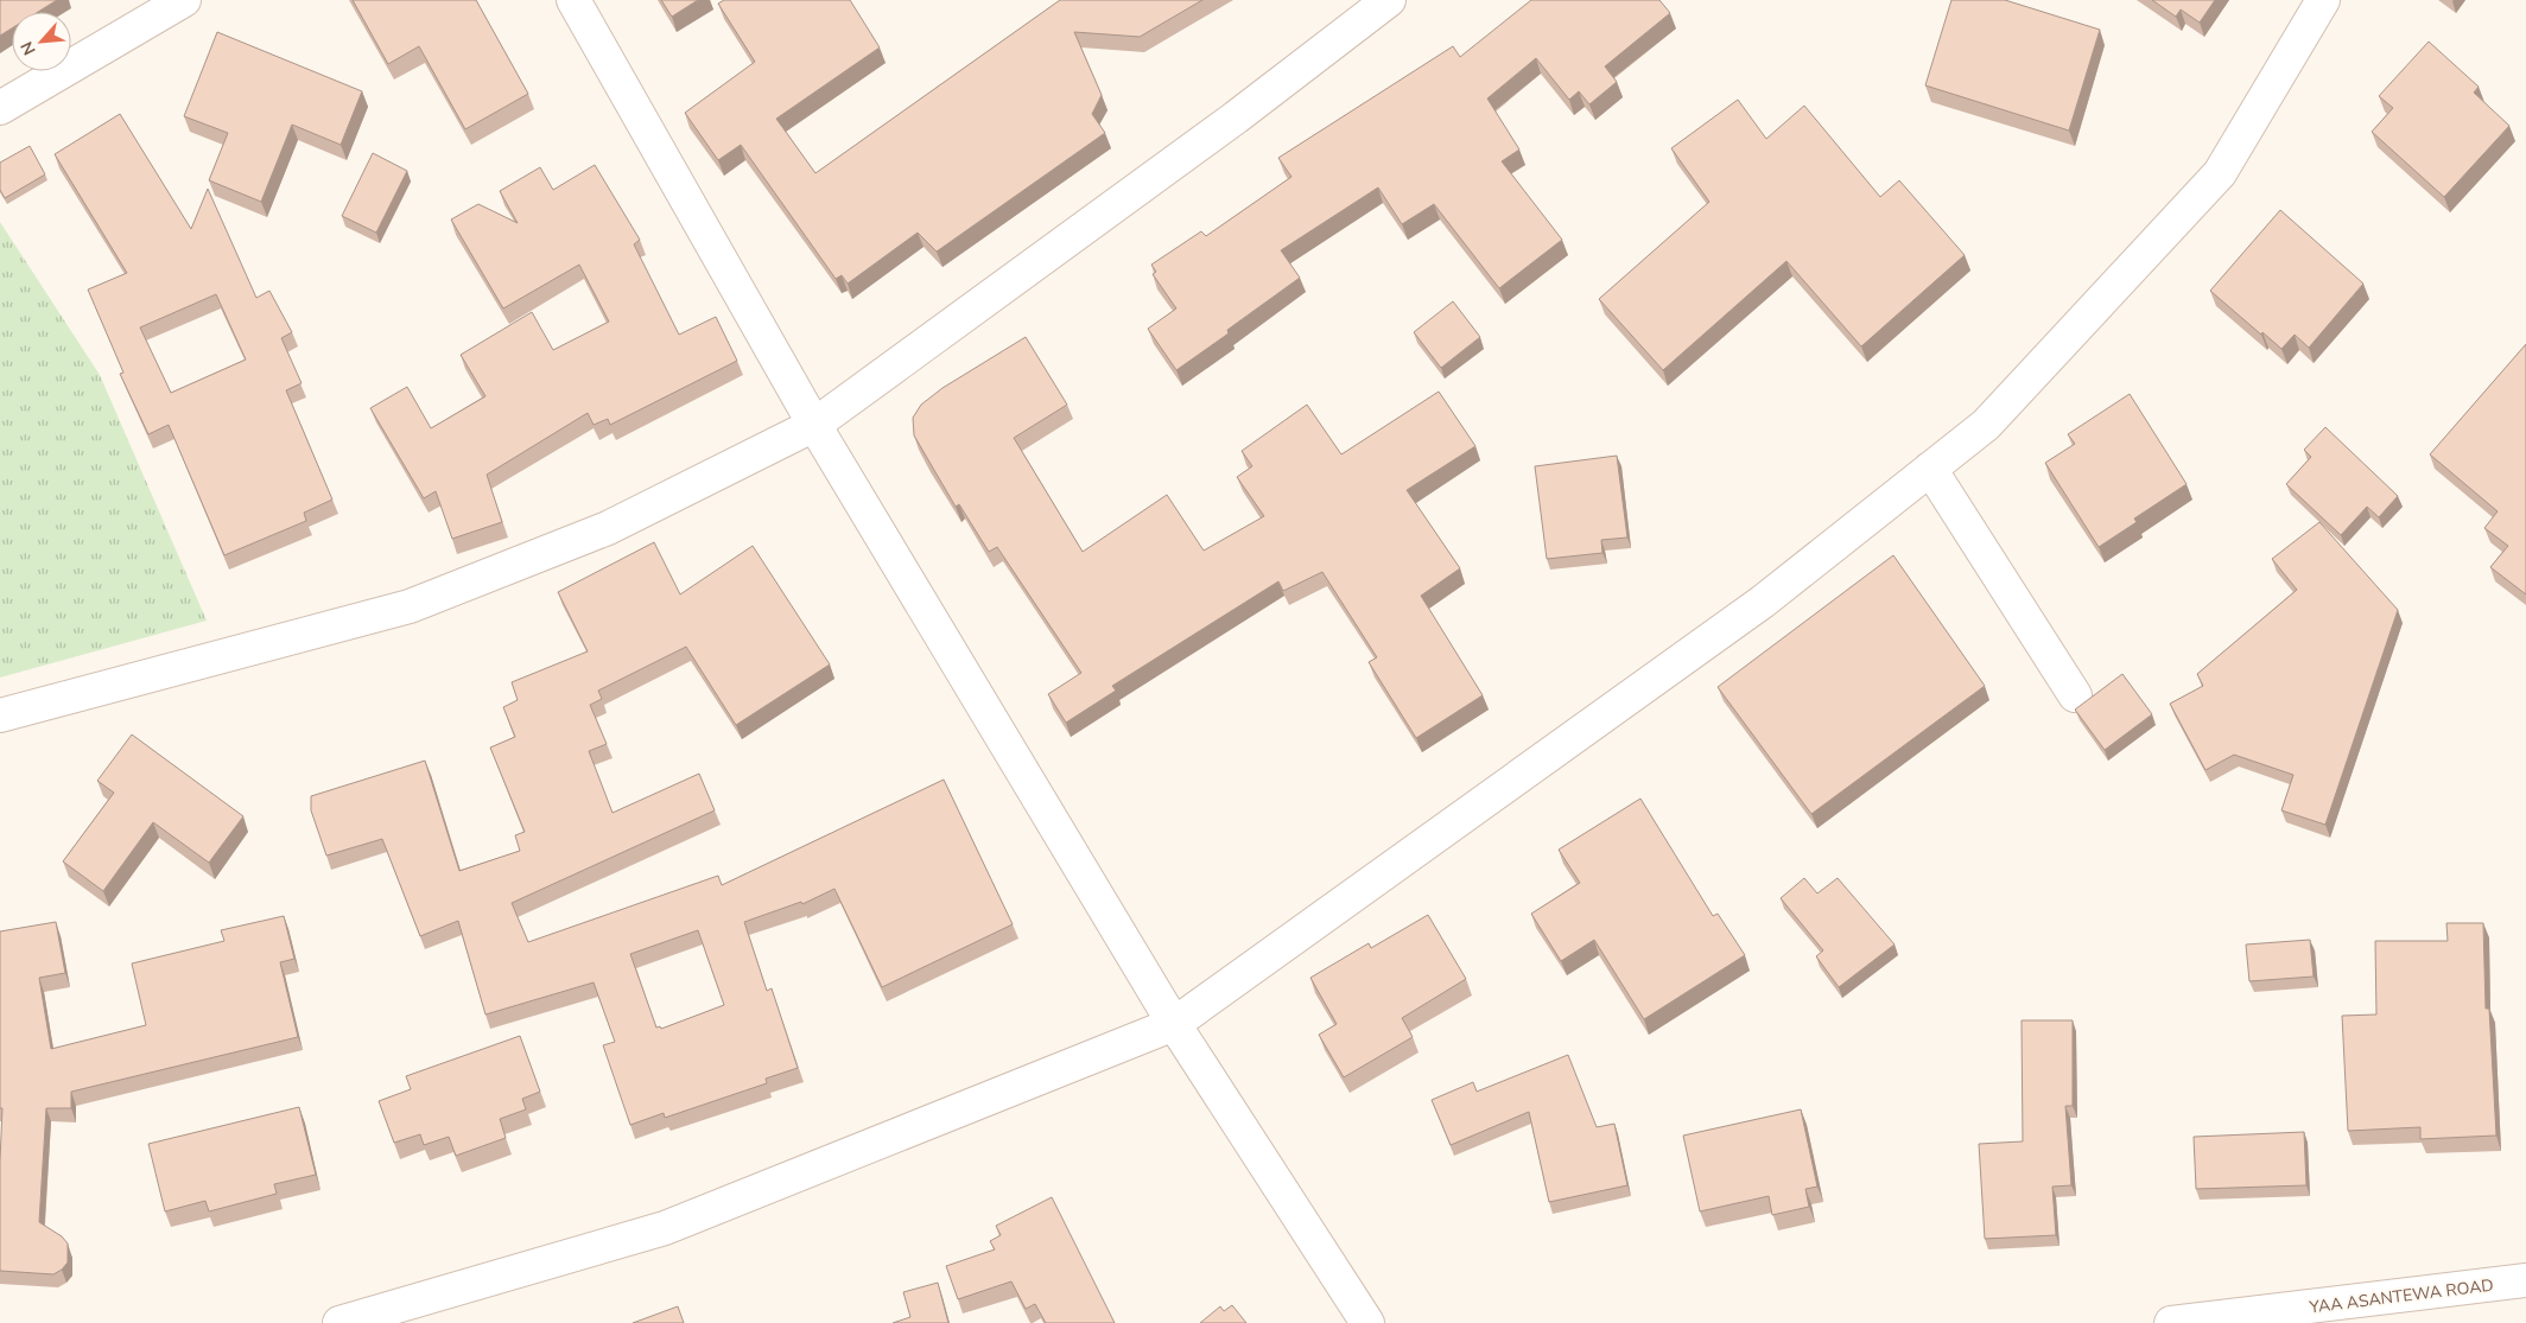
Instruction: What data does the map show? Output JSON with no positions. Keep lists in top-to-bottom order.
{
  "streets": {
    "street": ["YAA ASANTEWA ROAD"]
  },
  "north": "bottom left"
}
